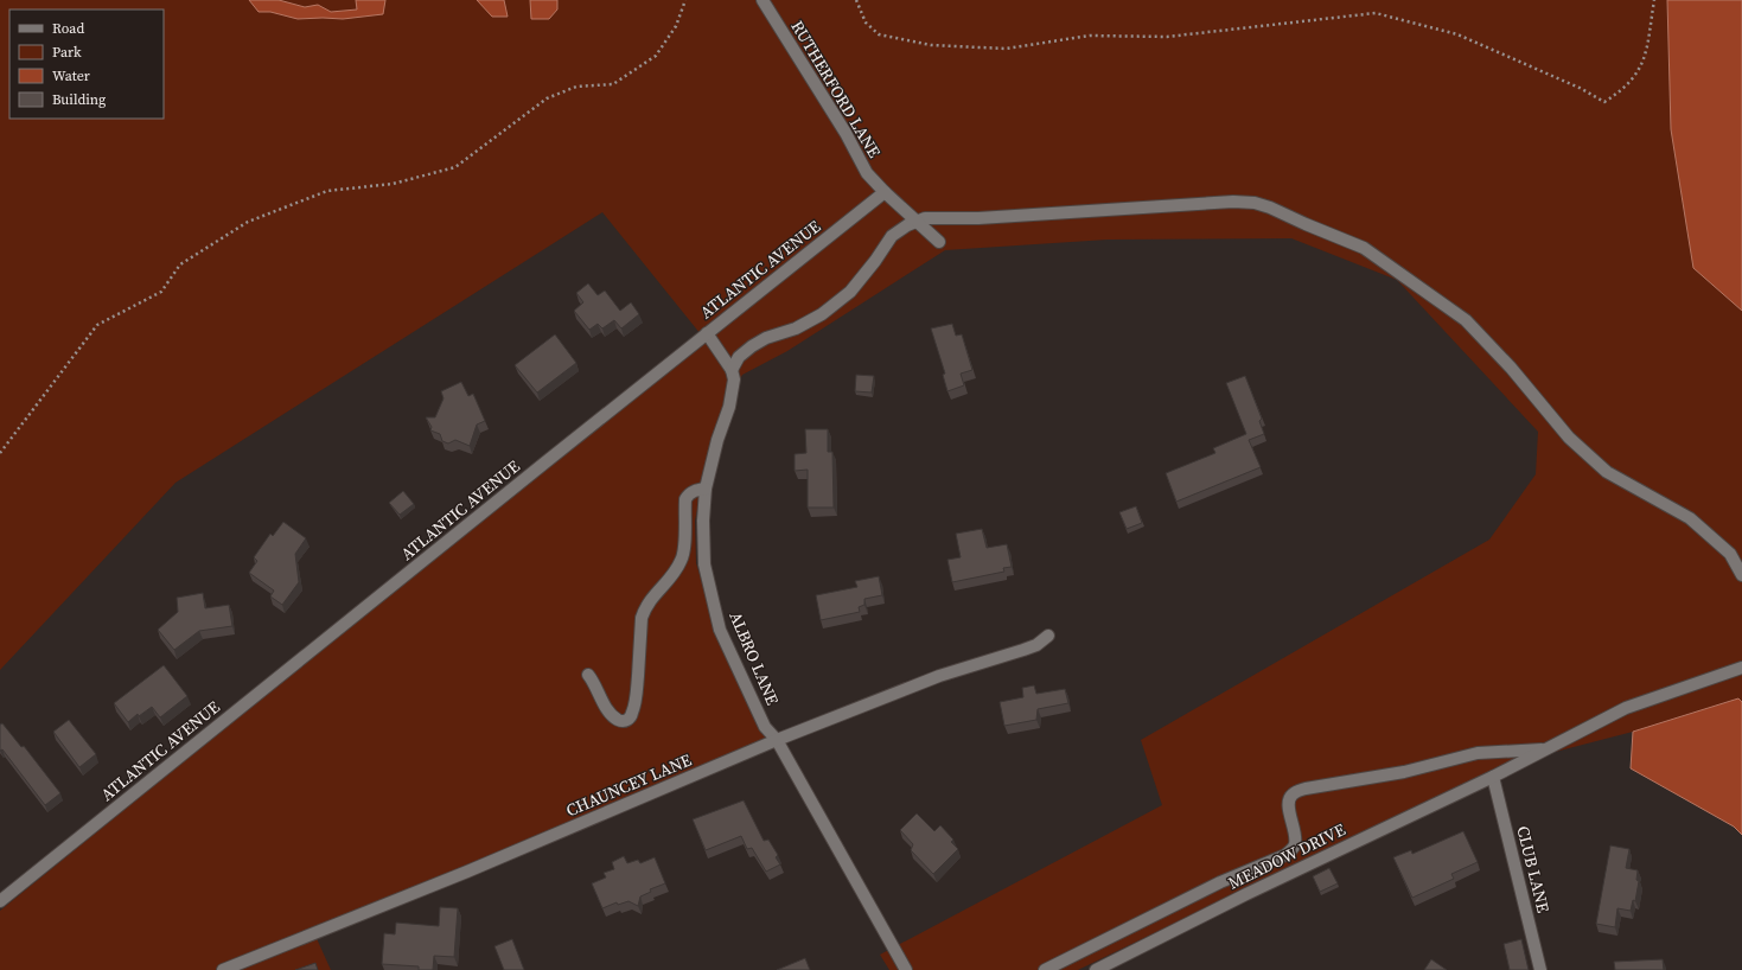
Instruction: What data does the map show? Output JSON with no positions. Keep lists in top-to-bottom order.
{
  "streets": {
    "street": [
      "RUTHERFORD LANE",
      "ATLANTIC AVENUE",
      "ALBRO LANE",
      "CHAUNCEY LANE",
      "MEADOW DRIVE",
      "CLUB LANE"
    ]
  },
  "crossings": [
    ["RUTHERFORD LANE", "ATLANTIC AVENUE"],
    ["ALBRO LANE", "CHAUNCEY LANE"],
    ["MEADOW DRIVE", "CLUB LANE"]
  ],
  "legend": [
    "Road",
    "Park",
    "Water",
    "Building"
  ]
}
